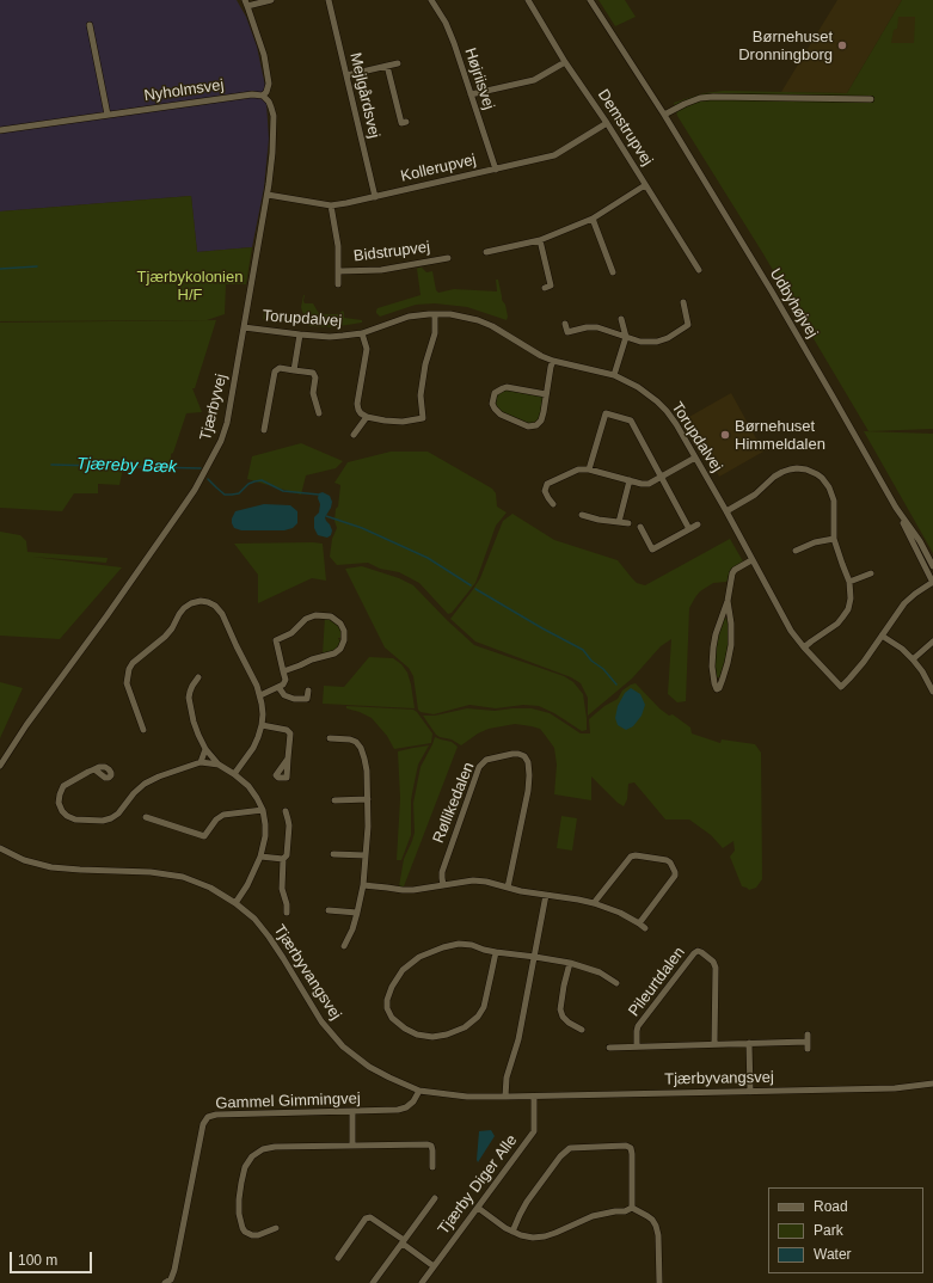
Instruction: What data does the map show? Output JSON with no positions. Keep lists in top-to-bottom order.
{
  "streets": {
    "street": [
      "Højriisvej",
      "Nyholmsvej",
      "Mejlgårdsvej",
      "Demstrupvej",
      "Kollerupvej",
      "Bidstrupvej",
      "Udbyhøjvej",
      "Torupdalvej",
      "Tjærbyvej",
      "Røllikedalen",
      "Tjærbyvangsvej",
      "Pileurtdalen",
      "Gammel Gimmingvej",
      "Tjærby Diger Alle"
    ]
  },
  "crossings": [
    ["Højriisvej", "Kollerupvej"],
    ["Nyholmsvej", "Tjærbyvej"],
    ["Mejlgårdsvej", "Kollerupvej"],
    ["Demstrupvej", "Kollerupvej"],
    ["Kollerupvej", "Bidstrupvej"],
    ["Kollerupvej", "Tjærbyvej"],
    ["Udbyhøjvej", "Torupdalvej"],
    ["Torupdalvej", "Tjærbyvej"],
    ["Tjærbyvangsvej", "Gammel Gimmingvej"],
    ["Tjærbyvangsvej", "Tjærby Diger Alle"]
  ],
  "water": ["Tjæreby Bæk"],
  "parks": ["Tjærbykolonien H/F"],
  "places": ["Børnehuset Dronningborg", "Børnehuset Himmeldalen"],
  "legend": ["Road", "Park", "Water"],
  "scale_bar": "100 m"
}
